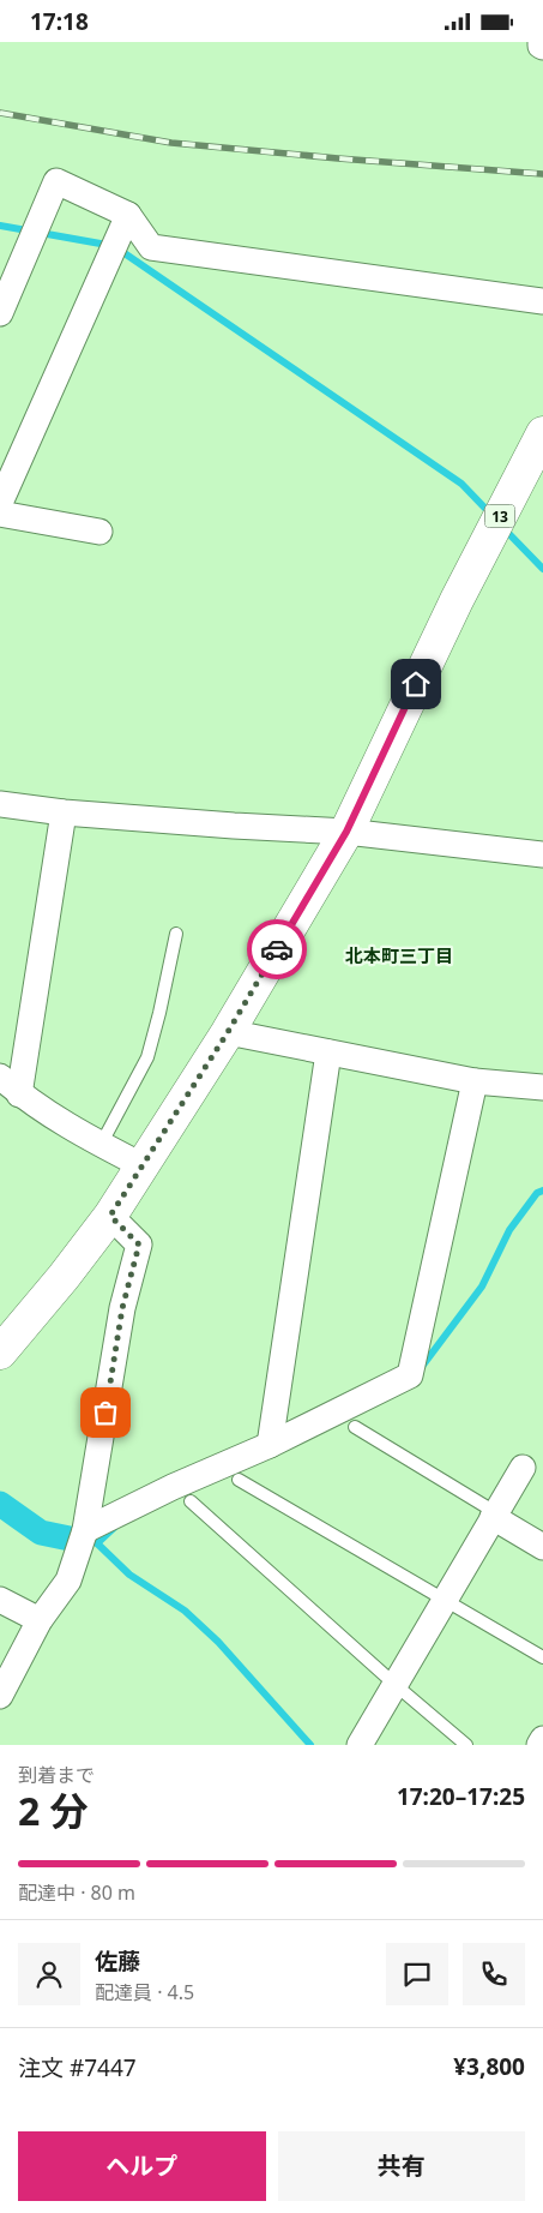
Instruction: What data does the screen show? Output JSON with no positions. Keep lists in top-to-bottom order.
{
  "streets": {
    "main road": ["13"]
  },
  "districts": ["北本町三丁目"],
  "page": {
    "status": "17:18",
    "heading": ["2 分", "到着まで", "17:20–17:25"],
    "panel": [
      "佐藤",
      "配達員 · 4.5",
      "注文 #7447",
      "¥3,800"
    ],
    "bar": "配達中 · 80 m",
    "buttons": ["ヘルプ", "共有"]
  }
}
